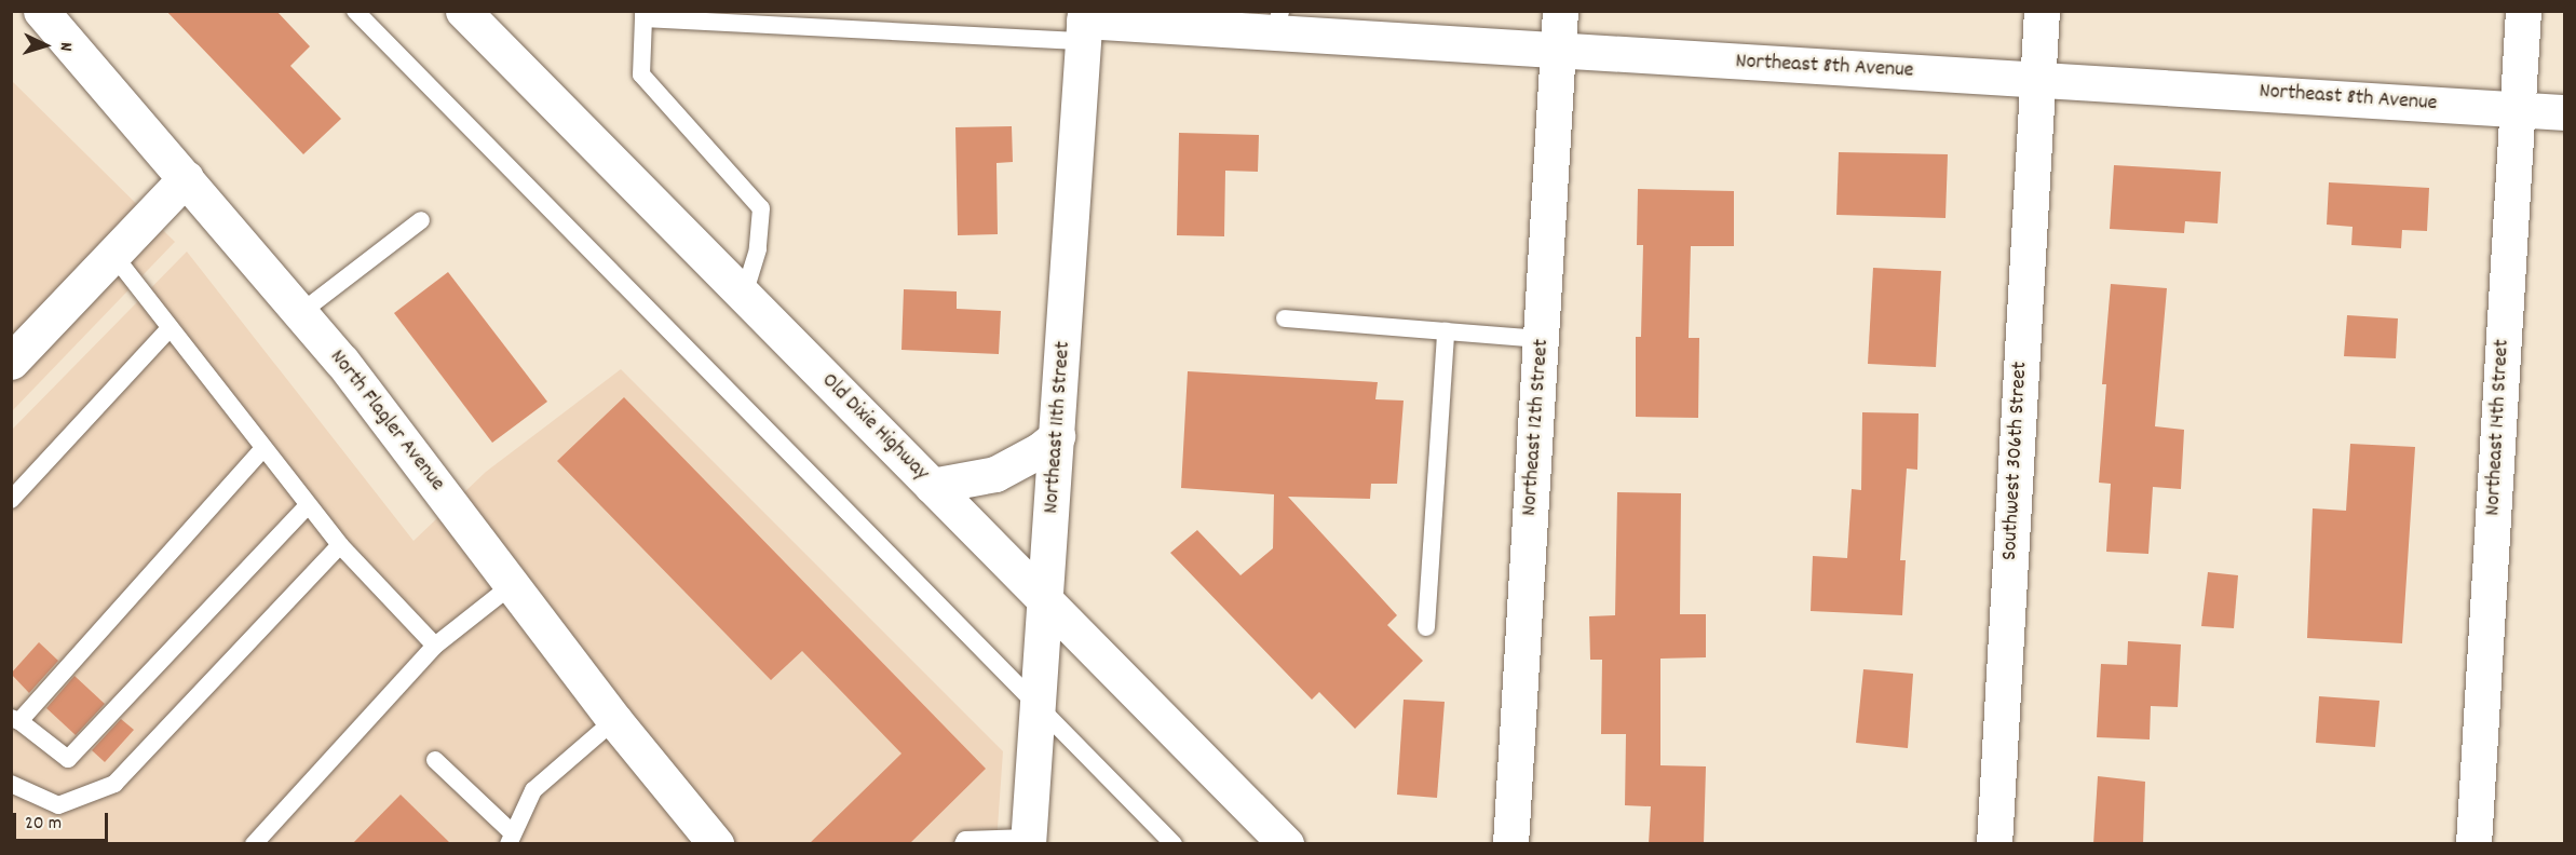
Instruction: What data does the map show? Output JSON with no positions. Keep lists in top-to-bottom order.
{
  "streets": {
    "street": [
      "Northeast 8th Avenue",
      "North Flagler Avenue",
      "Old Dixie Highway",
      "Northeast 11th Street",
      "Northeast 12th Street",
      "Northeast 14th Street",
      "Southwest 306th Street"
    ]
  },
  "crossings": [
    ["Northeast 8th Avenue", "Northeast 11th Street"],
    ["Northeast 8th Avenue", "Northeast 12th Street"],
    ["Northeast 8th Avenue", "Northeast 14th Street"],
    ["Northeast 8th Avenue", "Southwest 306th Street"],
    ["Old Dixie Highway", "Northeast 11th Street"]
  ],
  "scale_bar": "20 m",
  "north": "right"
}
